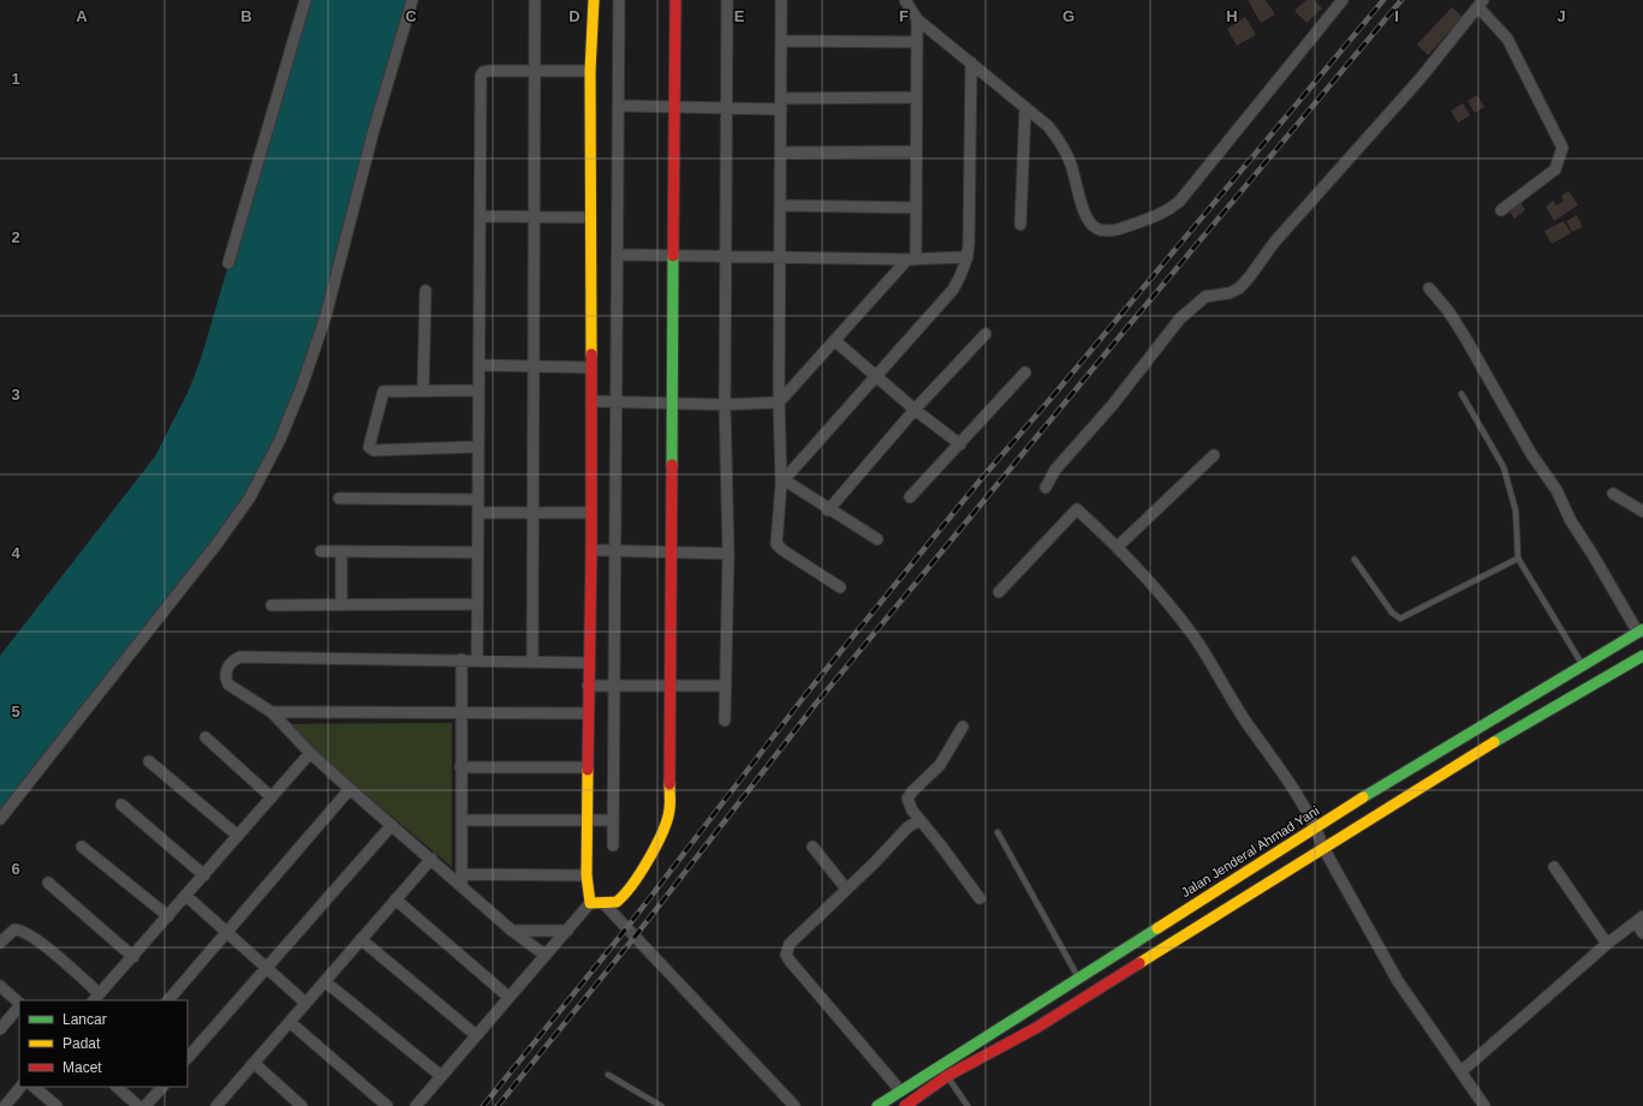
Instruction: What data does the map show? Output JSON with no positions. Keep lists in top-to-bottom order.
{
  "streets": {
    "main road": ["Jalan Jenderal Ahmad Yani"]
  },
  "legend": ["Lancar", "Padat", "Macet"],
  "grid": {
    "columns": [
      "A",
      "B",
      "C",
      "D",
      "E",
      "F",
      "G",
      "H",
      "I",
      "J"
    ],
    "rows": [
      "1",
      "2",
      "3",
      "4",
      "5",
      "6"
    ]
  }
}
